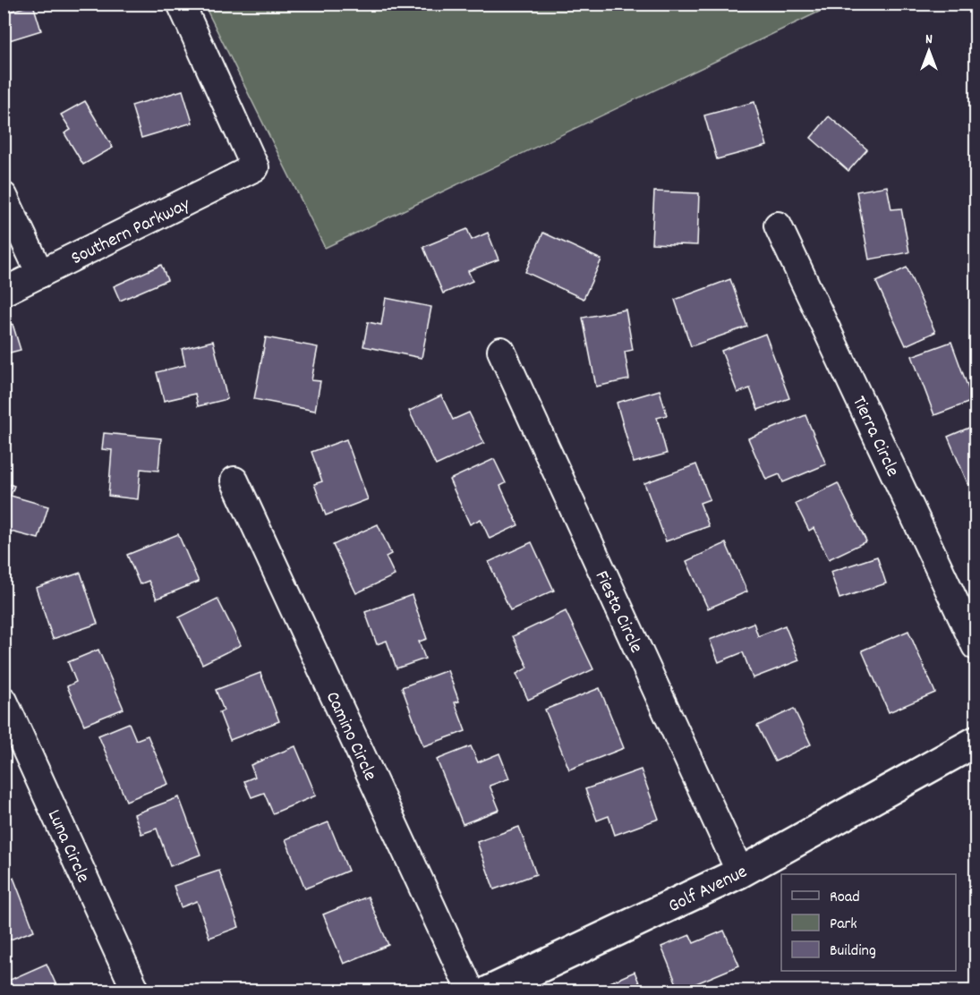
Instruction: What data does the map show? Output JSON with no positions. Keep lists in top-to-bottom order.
{
  "streets": {
    "street": [
      "Southern Parkway",
      "Tierra Circle",
      "Fiesta Circle",
      "Camino Circle",
      "Luna Circle",
      "Golf Avenue"
    ]
  },
  "crossings": [
    ["Fiesta Circle", "Golf Avenue"],
    ["Camino Circle", "Golf Avenue"]
  ],
  "legend": ["Road", "Park", "Building"],
  "north": "top"
}
